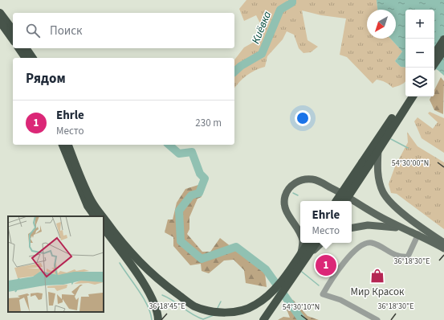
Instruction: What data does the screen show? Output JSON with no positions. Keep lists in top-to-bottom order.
{
  "water": ["Киёвка"],
  "places": {
    "shop": ["Мир Красок"]
  },
  "north": "bottom left",
  "page": {
    "map_buttons": ["+", "−"],
    "search": "Поиск",
    "heading": "Рядом",
    "list": [
      {
        "mark": "1",
        "name": "Ehrle",
        "note": "Место",
        "value": "230 m"
      }
    ],
    "popup": ["Ehrle", "Место"],
    "pins": "1"
  },
  "coordinates": [
    "54°30'00\"N",
    "36°18'30\"E",
    "36°18'45\"E",
    "54°30'10\"N"
  ]
}
